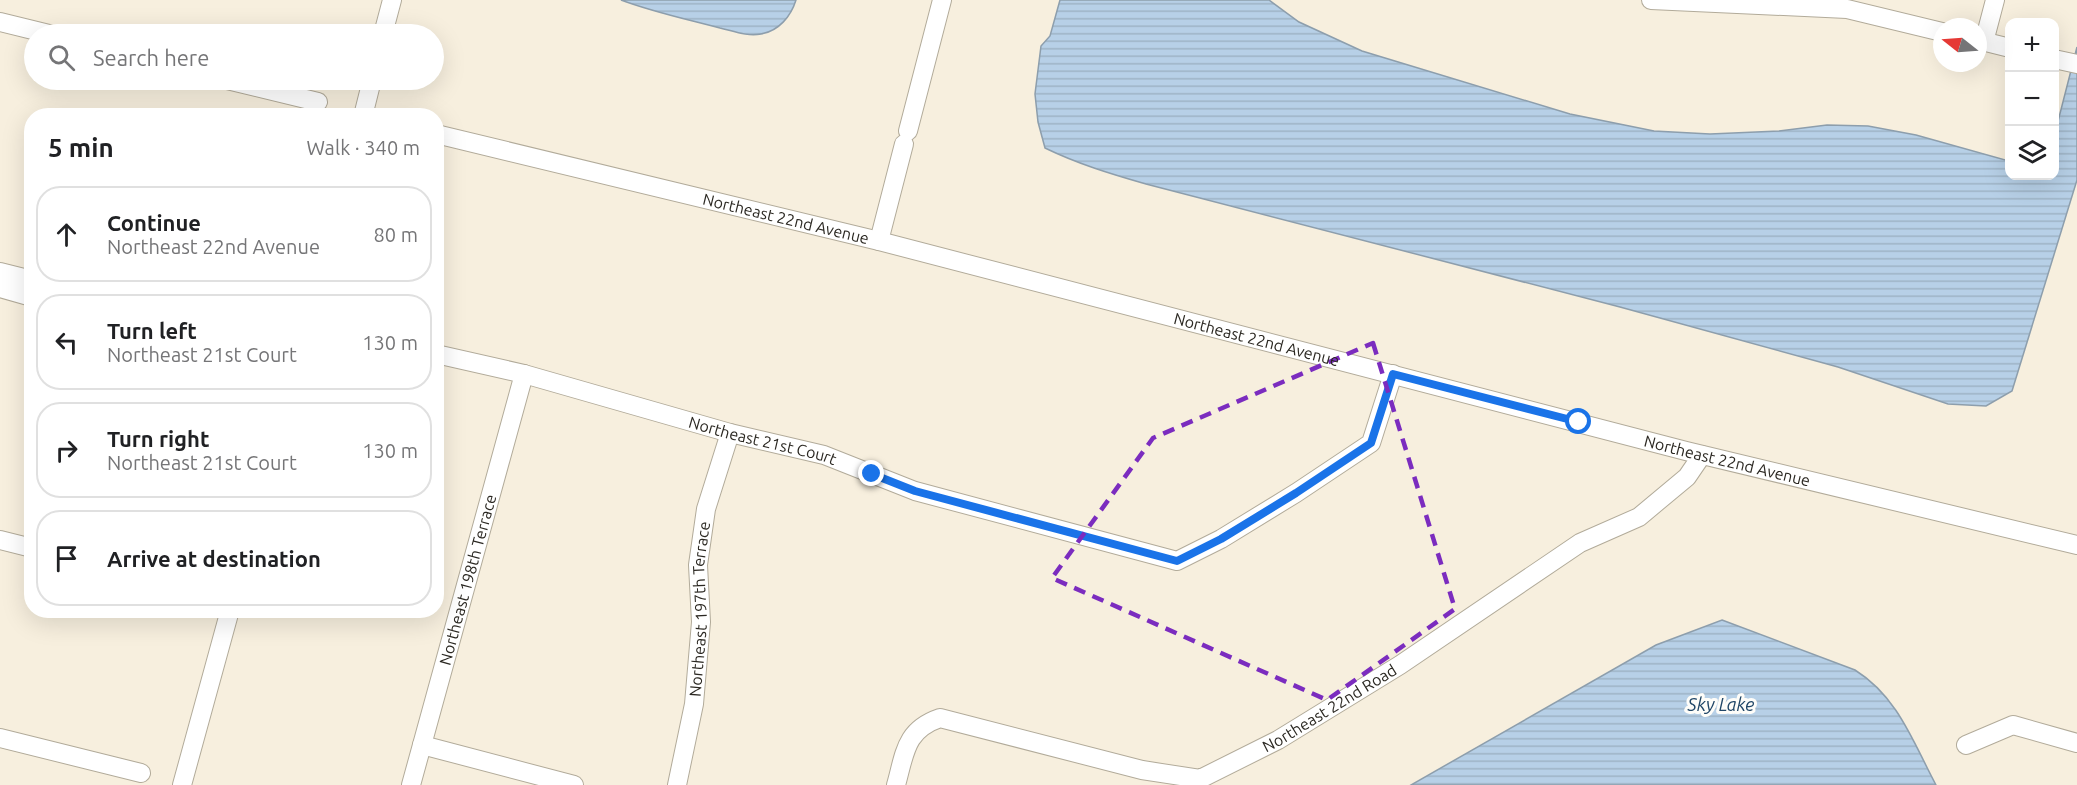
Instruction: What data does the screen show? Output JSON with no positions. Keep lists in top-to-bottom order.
{
  "streets": {
    "street": [
      "Northeast 22nd Avenue",
      "Northeast 21st Court",
      "Northeast 198th Terrace",
      "Northeast 197th Terrace",
      "Northeast 22nd Road"
    ]
  },
  "crossings": [
    ["Northeast 22nd Avenue", "Northeast 21st Court"],
    ["Northeast 22nd Avenue", "Northeast 22nd Road"],
    ["Northeast 21st Court", "Northeast 198th Terrace"],
    ["Northeast 21st Court", "Northeast 197th Terrace"]
  ],
  "water": ["Sky Lake"],
  "north": "left",
  "page": {
    "map_buttons": ["+", "−"],
    "search": "Search here",
    "heading": ["5 min", "Walk · 340 m"],
    "list": [
      ["Continue", "Northeast 22nd Avenue", "80 m"],
      ["Turn left", "Northeast 21st Court", "130 m"],
      ["Turn right", "Northeast 21st Court", "130 m"],
      "Arrive at destination"
    ]
  }
}
